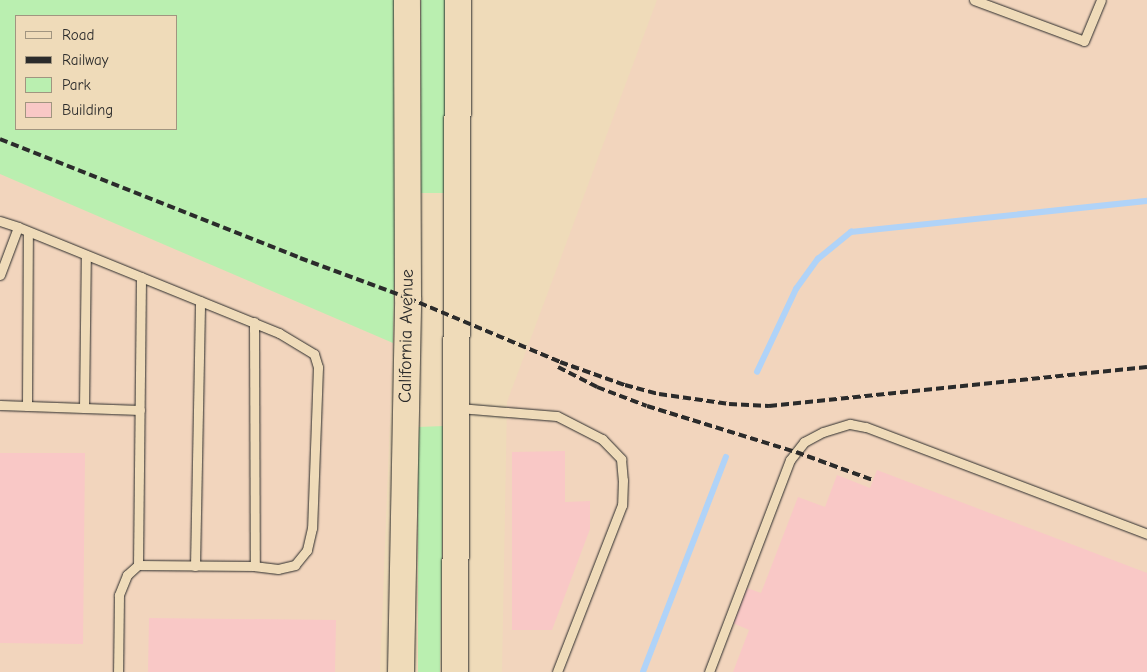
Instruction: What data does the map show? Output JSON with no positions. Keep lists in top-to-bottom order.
{
  "streets": {
    "main road": ["California Avenue"]
  },
  "legend": [
    "Road",
    "Railway",
    "Park",
    "Building"
  ]
}
